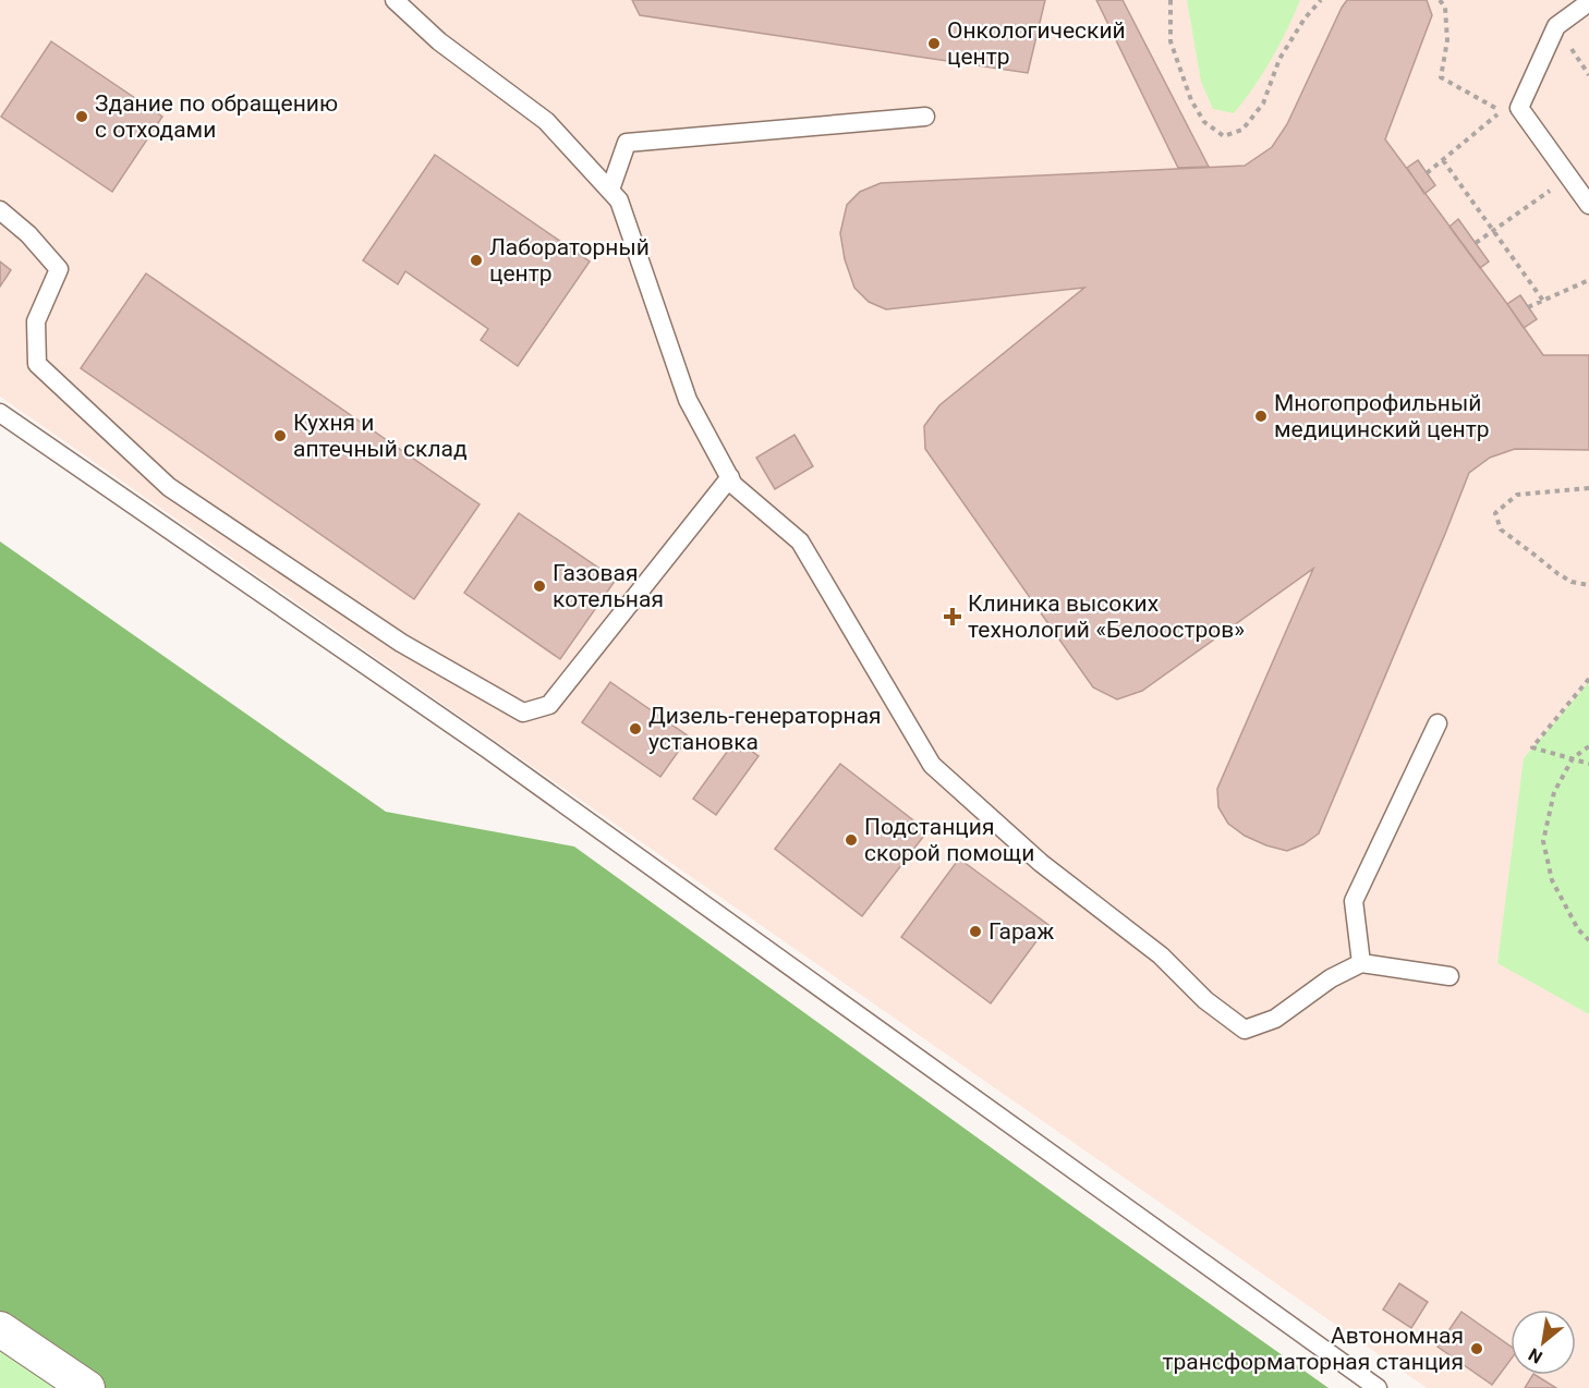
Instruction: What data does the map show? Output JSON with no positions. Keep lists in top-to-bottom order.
{
  "places": {
    "other": [
      "Онкологический центр",
      "Здание по обращению с отходами",
      "Лабораторный центр",
      "Многопрофильный медицинский центр",
      "Кухня и аптечный склад",
      "Газовая котельная",
      "Дизель-генераторная установка",
      "Подстанция скорой помощи",
      "Гараж",
      "Автономная трансформаторная станция"
    ],
    "health": ["Клиника высоких технологий «Белоостров»"]
  },
  "north": "bottom left"
}
